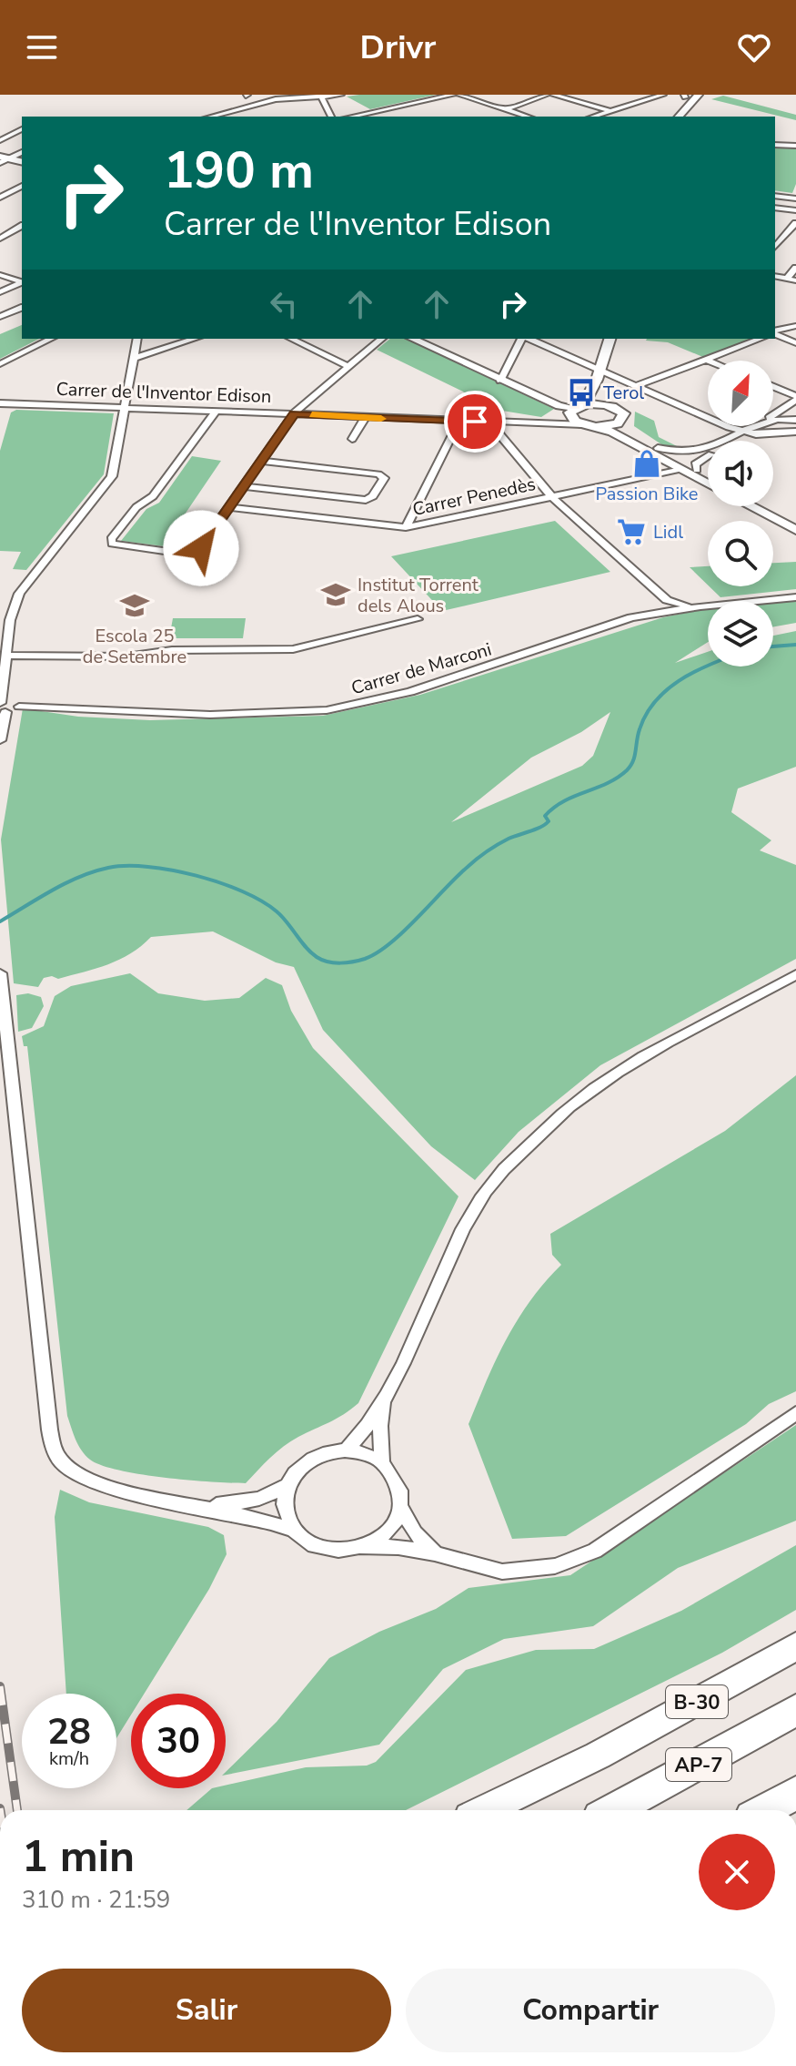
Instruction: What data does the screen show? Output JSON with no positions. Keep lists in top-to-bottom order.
{
  "streets": {
    "highway": ["B-30", "AP-7"],
    "street": ["Carrer de l'Inventor Edison", "Carrer Penedès", "Carrer de Marconi"]
  },
  "places": {
    "bus stop": ["Terol"],
    "shop": ["Passion Bike"],
    "supermarket": ["Lidl"],
    "school or university": ["Institut Torrent dels Alous", "Escola 25 de Setembre"]
  },
  "north": "top right",
  "page": {
    "header": "Drivr",
    "turn": ["190 m", "Carrer de l'Inventor Edison"],
    "speed": "28 km/h",
    "limit": "30",
    "heading": ["1 min", "310 m · 21:59"],
    "buttons": ["Salir", "Compartir"]
  }
}
